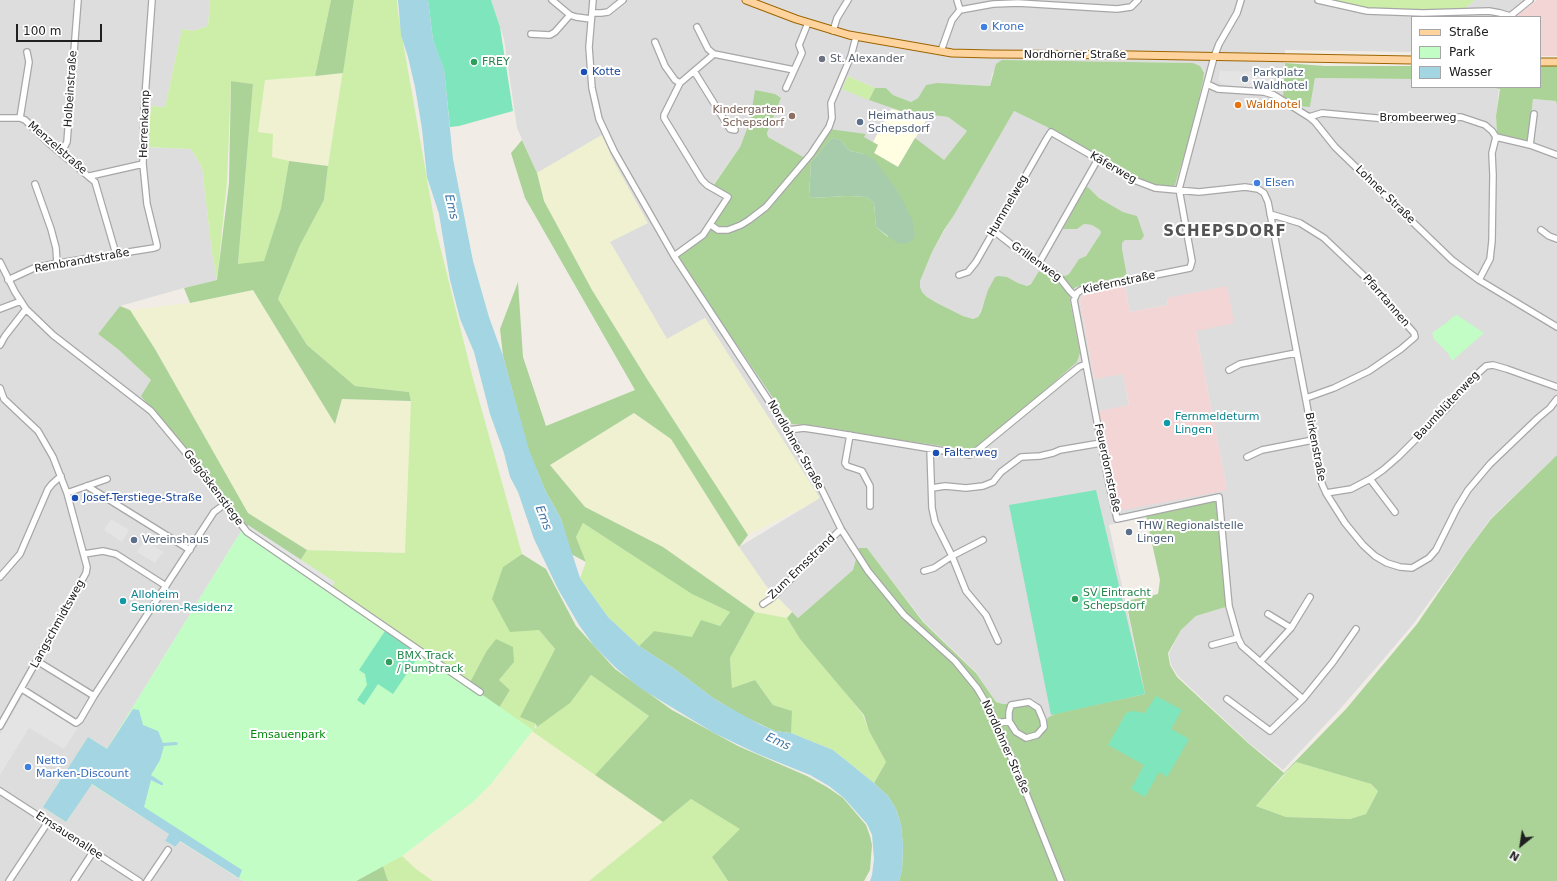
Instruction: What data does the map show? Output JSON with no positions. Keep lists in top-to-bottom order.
{
  "streets": {
    "main road": ["Nordhorner Straße"],
    "street": [
      "Holbeinstraße",
      "Brombeerweg",
      "Herrenkamp",
      "Menzelstraße",
      "Käferweg",
      "Lohner Straße",
      "Hummelweg",
      "Rembrandtstraße",
      "Grillenweg",
      "Kiefernstraße",
      "Pfarrtannen",
      "Baumblütenweg",
      "Nordlohner Straße",
      "Birkenstraße",
      "Feuerdornstraße",
      "Gelgöskenstiege",
      "Zum Emsstrand",
      "Langschmidtsweg",
      "Emsauenallee"
    ]
  },
  "crossings": [
    ["Nordhorner Straße", "Kiefernstraße"],
    ["Holbeinstraße", "Menzelstraße"],
    ["Brombeerweg", "Lohner Straße"],
    ["Herrenkamp", "Menzelstraße"],
    ["Herrenkamp", "Rembrandtstraße"],
    ["Menzelstraße", "Rembrandtstraße"],
    ["Käferweg", "Hummelweg"],
    ["Käferweg", "Kiefernstraße"],
    ["Käferweg", "Birkenstraße"],
    ["Lohner Straße", "Kiefernstraße"],
    ["Hummelweg", "Grillenweg"],
    ["Rembrandtstraße", "Gelgöskenstiege"],
    ["Grillenweg", "Kiefernstraße"],
    ["Kiefernstraße", "Birkenstraße"],
    ["Kiefernstraße", "Feuerdornstraße"],
    ["Pfarrtannen", "Birkenstraße"],
    ["Baumblütenweg", "Birkenstraße"],
    ["Nordlohner Straße", "Zum Emsstrand"]
  ],
  "districts": ["SCHEPSDORF"],
  "water": ["Ems"],
  "parks": ["Emsauenpark"],
  "places": [
    "Krone",
    "St. Alexander",
    "FREY",
    "Kotte",
    "Parkplatz Waldhotel",
    "Waldhotel",
    "Kindergarten Schepsdorf",
    "Heimathaus Schepsdorf",
    "Elsen",
    "Fernmeldeturm Lingen",
    "Falterweg",
    "Josef-Terstiege-Straße",
    "THW Regionalstelle Lingen",
    "Vereinshaus",
    "SV Eintracht Schepsdorf",
    "Alloheim Senioren-Residenz",
    "BMX Track / Pumptrack",
    "Netto Marken-Discount"
  ],
  "legend": ["Straße", "Park", "Wasser"],
  "scale_bar": "100 m",
  "north": "bottom left"
}
